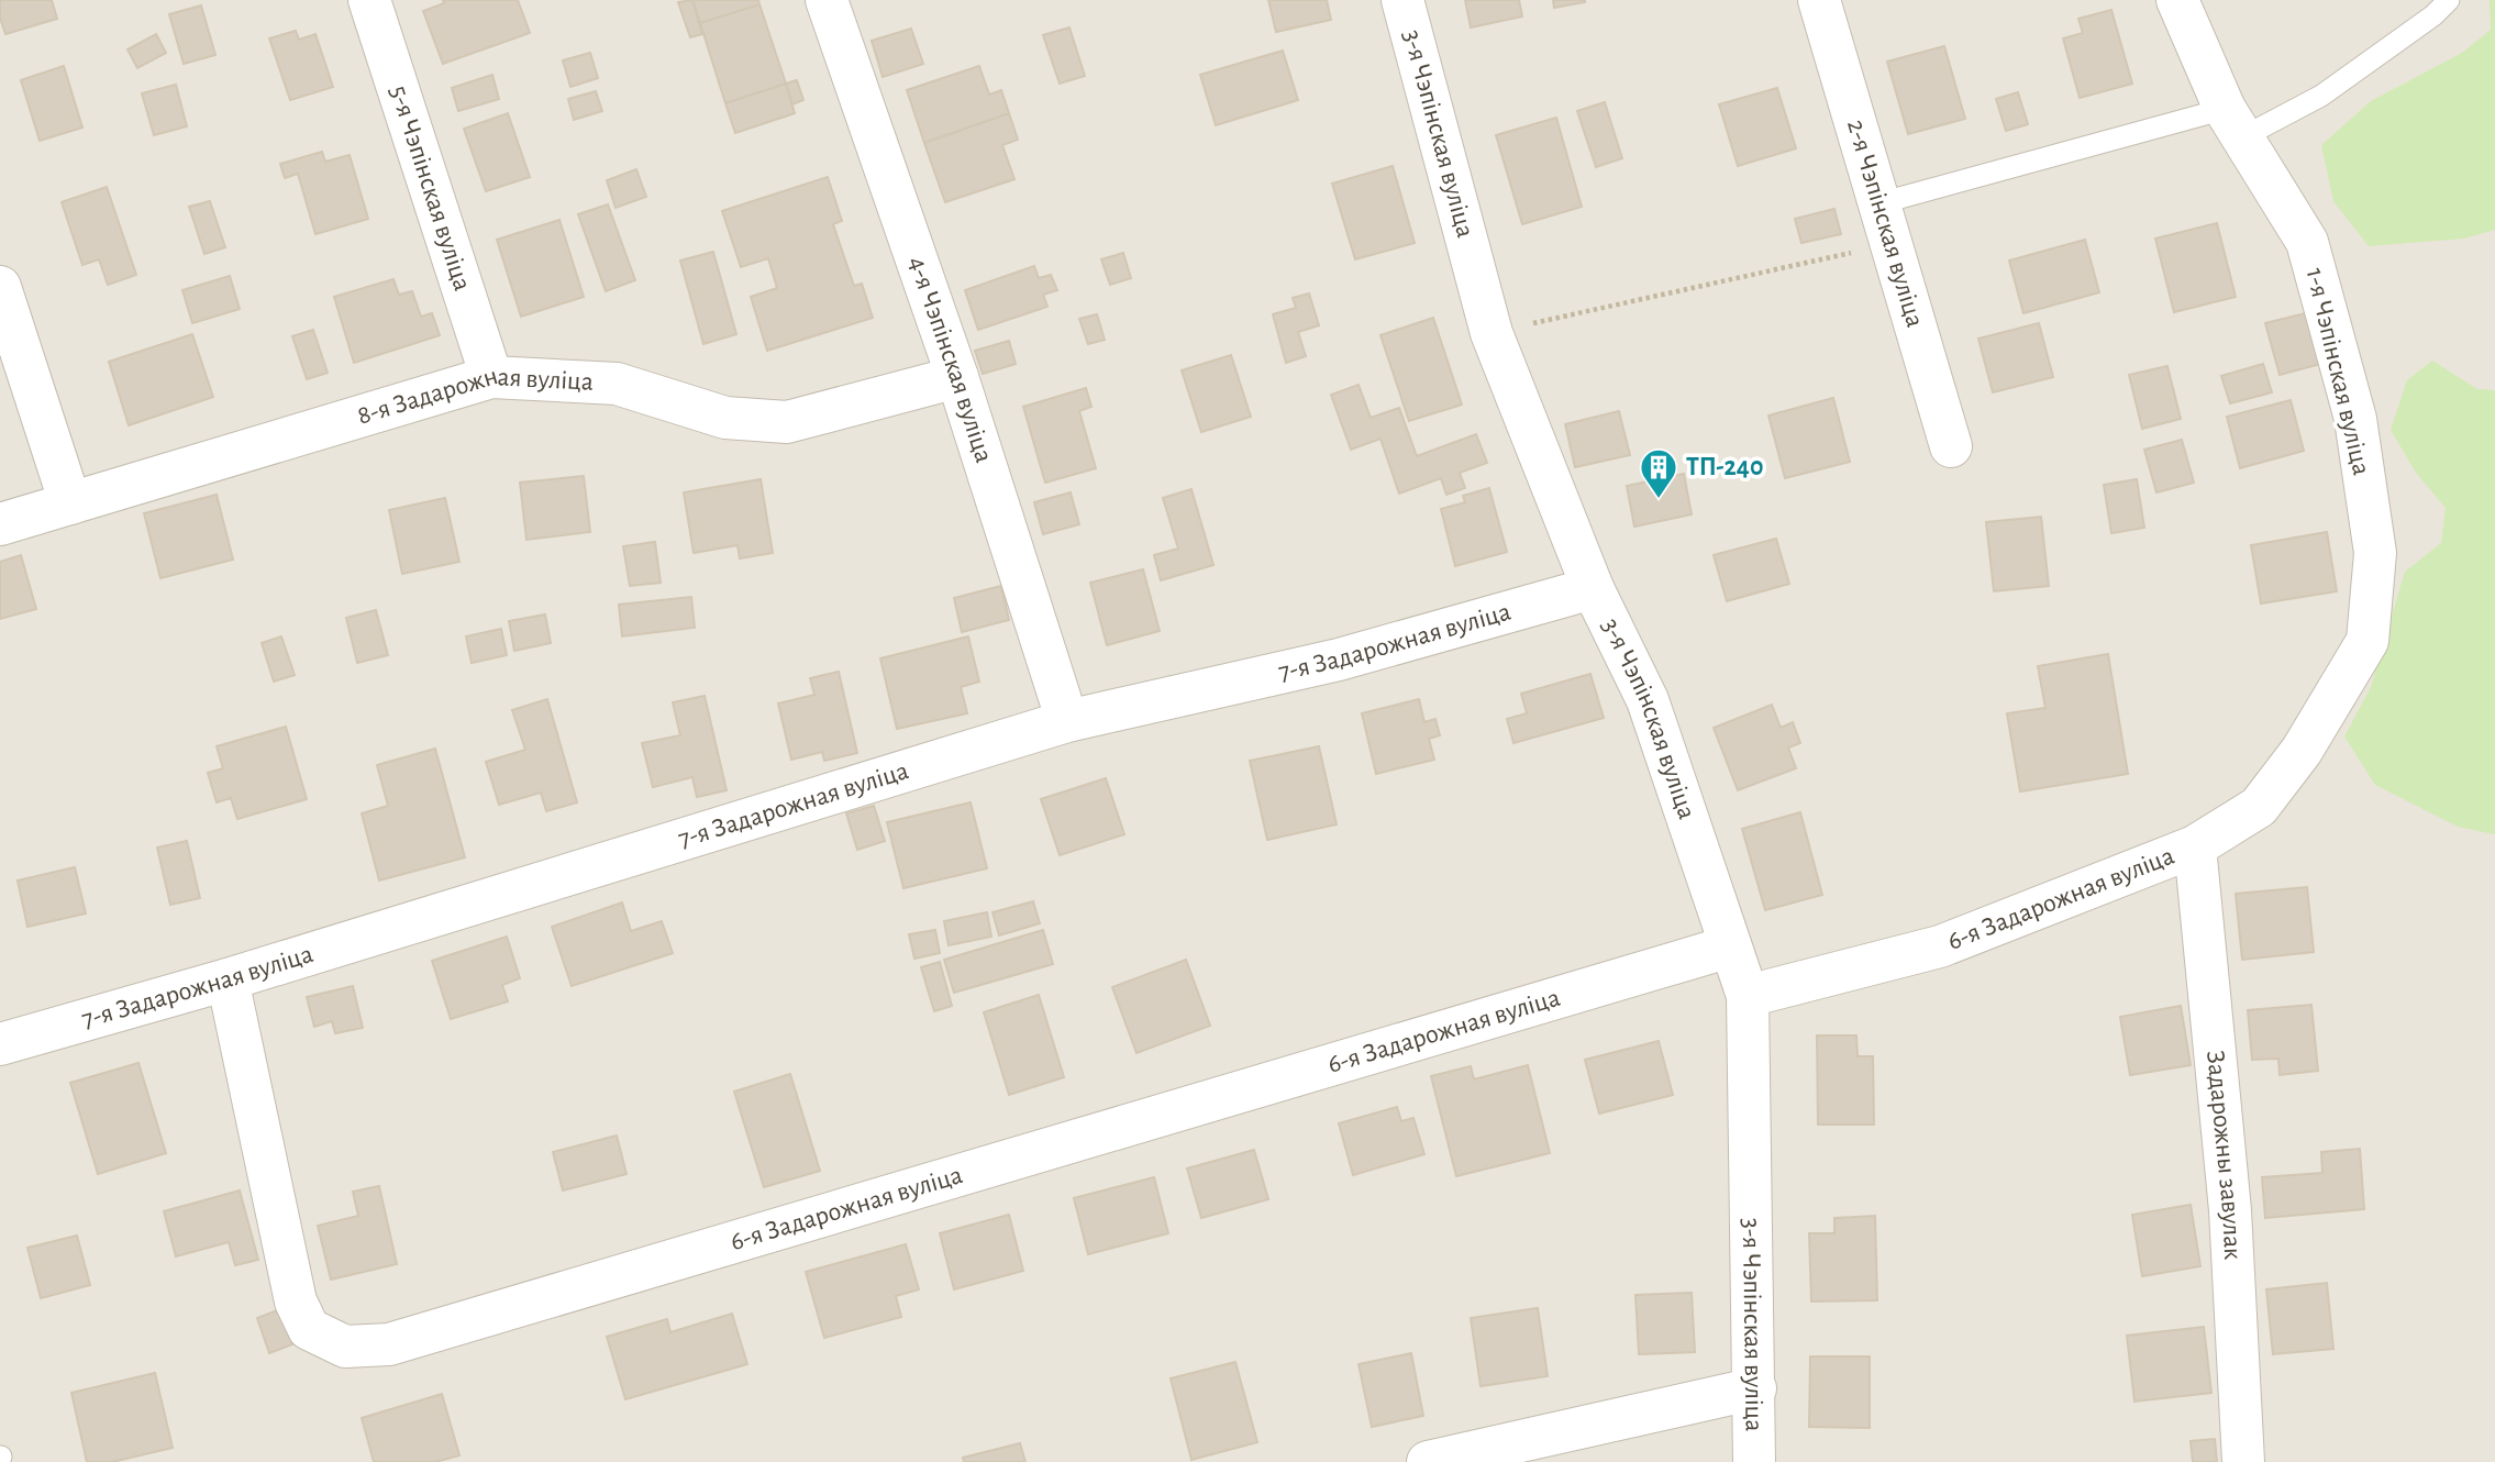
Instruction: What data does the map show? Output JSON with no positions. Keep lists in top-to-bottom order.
{
  "streets": {
    "street": [
      "3-я Чэпінская вуліца",
      "5-я Чэпінская вуліца",
      "2-я Чэпінская вуліца",
      "4-я Чэпінская вуліца",
      "1-я Чэпінская вуліца",
      "8-я Задарожная вуліца",
      "7-я Задарожная вуліца",
      "6-я Задарожная вуліца",
      "Задарожны завулак"
    ]
  },
  "crossings": [
    ["3-я Чэпінская вуліца", "7-я Задарожная вуліца"],
    ["3-я Чэпінская вуліца", "6-я Задарожная вуліца"],
    ["5-я Чэпінская вуліца", "8-я Задарожная вуліца"],
    ["4-я Чэпінская вуліца", "8-я Задарожная вуліца"],
    ["4-я Чэпінская вуліца", "7-я Задарожная вуліца"],
    ["1-я Чэпінская вуліца", "6-я Задарожная вуліца"],
    ["1-я Чэпінская вуліца", "Задарожны завулак"],
    ["7-я Задарожная вуліца", "6-я Задарожная вуліца"],
    ["6-я Задарожная вуліца", "Задарожны завулак"]
  ],
  "places": {
    "building": ["ТП-240"]
  }
}
